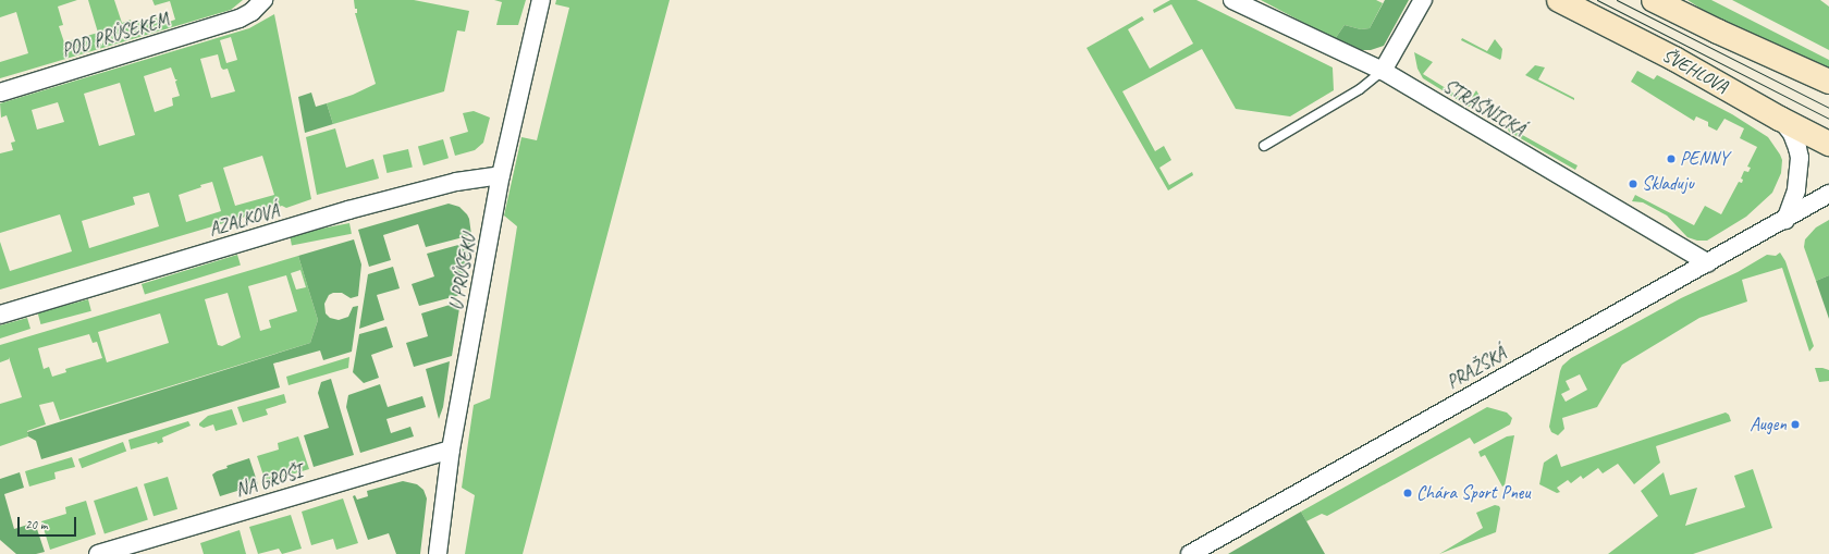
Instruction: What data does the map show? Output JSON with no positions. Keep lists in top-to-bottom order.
{
  "streets": {
    "main road": ["ŠVEHLOVA"],
    "street": [
      "POD PRŮSEKEM",
      "STRAŠNICKÁ",
      "AZALKOVÁ",
      "U PRŮSEKU",
      "PRAŽSKÁ",
      "NA GROŠI"
    ]
  },
  "crossings": [
    ["STRAŠNICKÁ", "PRAŽSKÁ"],
    ["AZALKOVÁ", "U PRŮSEKU"],
    ["U PRŮSEKU", "NA GROŠI"]
  ],
  "places": [
    "PENNY",
    "Skladuju",
    "Augen",
    "Chára Sport Pneu"
  ],
  "scale_bar": "20 m"
}
